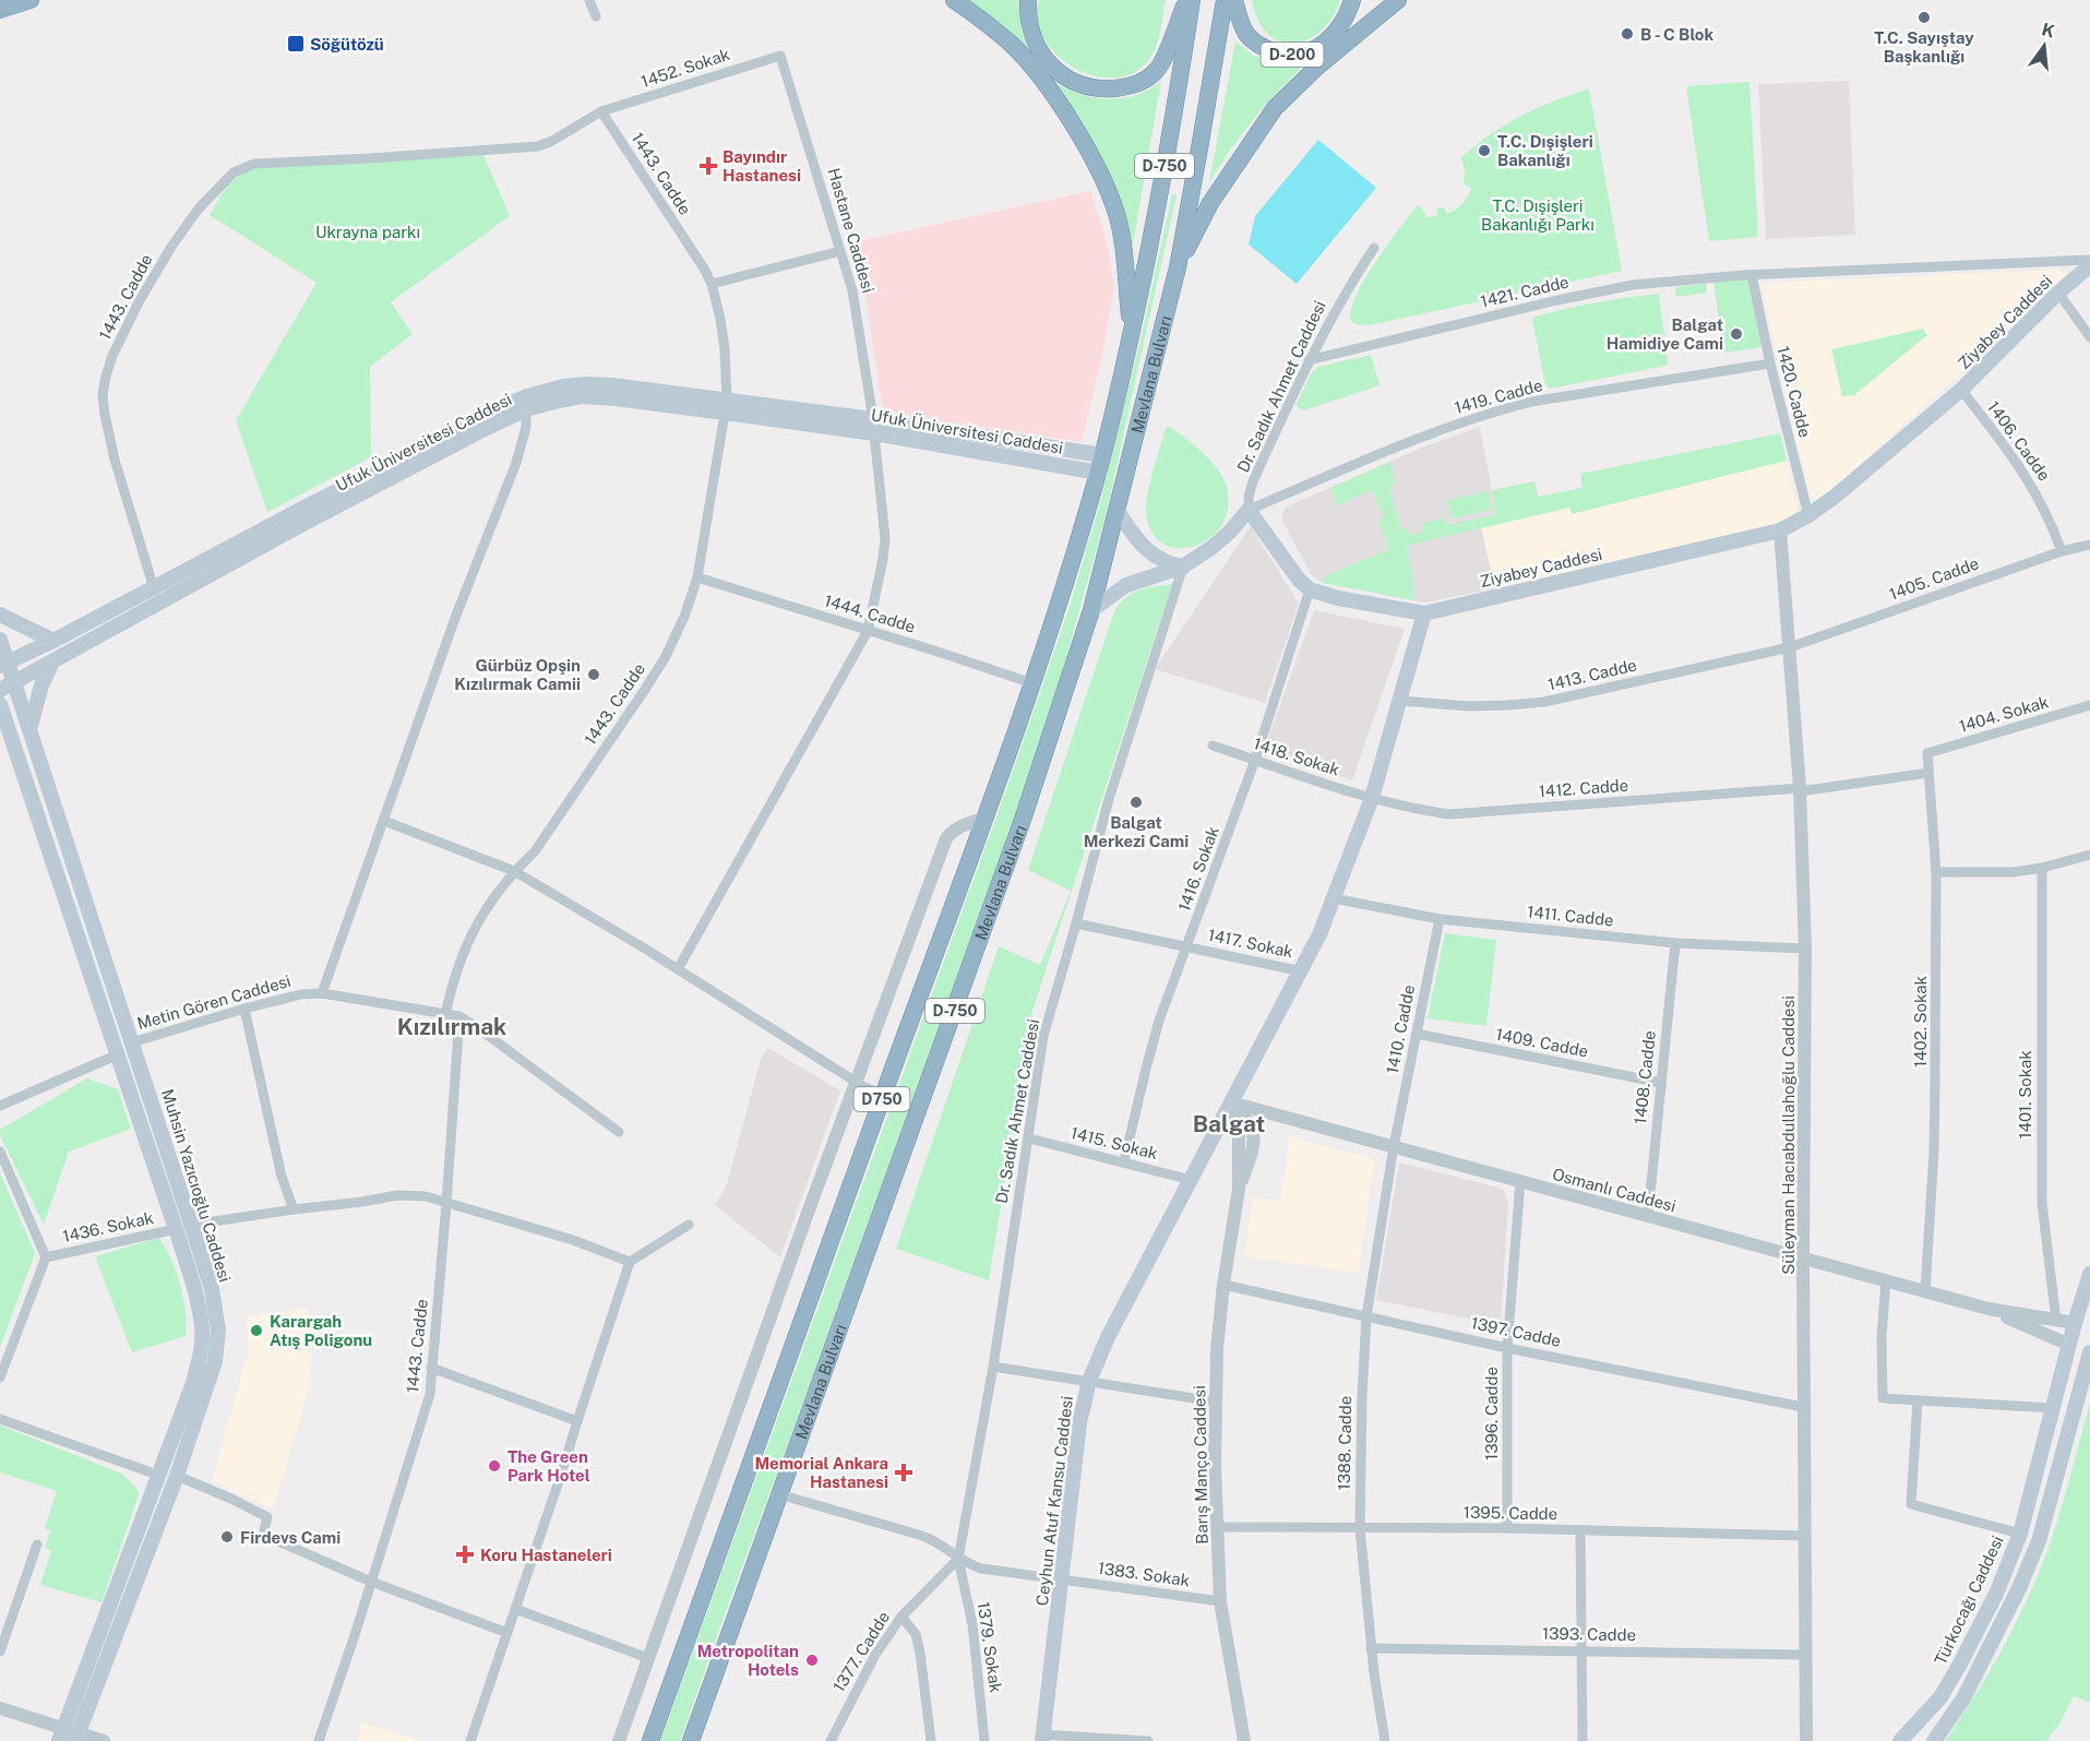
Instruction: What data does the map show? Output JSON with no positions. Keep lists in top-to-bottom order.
{
  "streets": {
    "highway": [
      "D-200",
      "D-750",
      "Mevlana Bulvarı",
      "D750"
    ],
    "main road": [
      "Ziyabey Caddesi",
      "Ufuk Üniversitesi Caddesi",
      "Muhsin Yazıcıoğlu Caddesi",
      "Ceyhun Atuf Kansu Caddesi",
      "Türkocağı Caddesi"
    ],
    "street": [
      "1452. Sokak",
      "1443. Cadde",
      "Hastane Caddesi",
      "1421. Cadde",
      "Dr. Sadık Ahmet Caddesi",
      "1420. Cadde",
      "1419. Cadde",
      "1406. Cadde",
      "1405. Cadde",
      "1444. Cadde",
      "1413. Cadde",
      "1404. Sokak",
      "1418. Sokak",
      "1412. Cadde",
      "1416. Sokak",
      "1411. Cadde",
      "1417. Sokak",
      "Metin Gören Caddesi",
      "1402. Sokak",
      "1410. Cadde",
      "1409. Cadde",
      "1408. Cadde",
      "1401. Sokak",
      "Süleyman Hacıabdullahoğlu Caddesi",
      "1415. Sokak",
      "Osmanlı Caddesi",
      "1436. Sokak",
      "1397. Cadde",
      "1396. Cadde",
      "1388. Cadde",
      "Barış Manço Caddesi",
      "1395. Cadde",
      "1383. Sokak",
      "1393. Cadde",
      "1379. Sokak",
      "1377. Cadde"
    ]
  },
  "crossings": [
    ["1452. Sokak", "1443. Cadde"],
    ["1452. Sokak", "Hastane Caddesi"],
    ["1443. Cadde", "Ufuk Üniversitesi Caddesi"],
    ["1443. Cadde", "1444. Cadde"],
    ["1443. Cadde", "Metin Gören Caddesi"],
    ["1443. Cadde", "1436. Sokak"],
    ["Hastane Caddesi", "Ufuk Üniversitesi Caddesi"],
    ["Hastane Caddesi", "1444. Cadde"],
    ["1421. Cadde", "Dr. Sadık Ahmet Caddesi"],
    ["1421. Cadde", "1420. Cadde"],
    ["Ziyabey Caddesi", "1420. Cadde"],
    ["Ziyabey Caddesi", "1406. Cadde"],
    ["Ziyabey Caddesi", "Süleyman Hacıabdullahoğlu Caddesi"],
    ["Mevlana Bulvarı", "Ufuk Üniversitesi Caddesi"],
    ["Mevlana Bulvarı", "1444. Cadde"],
    ["Mevlana Bulvarı", "1383. Sokak"],
    ["Dr. Sadık Ahmet Caddesi", "1419. Cadde"],
    ["Dr. Sadık Ahmet Caddesi", "1417. Sokak"],
    ["Dr. Sadık Ahmet Caddesi", "1415. Sokak"],
    ["Dr. Sadık Ahmet Caddesi", "1383. Sokak"],
    ["Dr. Sadık Ahmet Caddesi", "1379. Sokak"],
    ["Dr. Sadık Ahmet Caddesi", "1377. Cadde"],
    ["1420. Cadde", "1419. Cadde"],
    ["Ufuk Üniversitesi Caddesi", "Muhsin Yazıcıoğlu Caddesi"],
    ["1406. Cadde", "1405. Cadde"],
    ["1405. Cadde", "1413. Cadde"],
    ["1405. Cadde", "Süleyman Hacıabdullahoğlu Caddesi"],
    ["1413. Cadde", "Süleyman Hacıabdullahoğlu Caddesi"],
    ["1404. Sokak", "1402. Sokak"],
    ["1418. Sokak", "1412. Cadde"],
    ["1418. Sokak", "1416. Sokak"],
    ["1412. Cadde", "Süleyman Hacıabdullahoğlu Caddesi"],
    ["1416. Sokak", "1417. Sokak"],
    ["1416. Sokak", "1415. Sokak"],
    ["1411. Cadde", "1410. Cadde"],
    ["1411. Cadde", "1408. Cadde"],
    ["1411. Cadde", "Süleyman Hacıabdullahoğlu Caddesi"],
    ["Metin Gören Caddesi", "Muhsin Yazıcıoğlu Caddesi"],
    ["1402. Sokak", "Osmanlı Caddesi"],
    ["1410. Cadde", "1409. Cadde"],
    ["1410. Cadde", "Osmanlı Caddesi"],
    ["1410. Cadde", "1388. Cadde"],
    ["1409. Cadde", "1408. Cadde"],
    ["1408. Cadde", "Osmanlı Caddesi"],
    ["1401. Sokak", "Osmanlı Caddesi"],
    ["Süleyman Hacıabdullahoğlu Caddesi", "Osmanlı Caddesi"],
    ["Süleyman Hacıabdullahoğlu Caddesi", "1397. Cadde"],
    ["Süleyman Hacıabdullahoğlu Caddesi", "1395. Cadde"],
    ["Süleyman Hacıabdullahoğlu Caddesi", "1393. Cadde"],
    ["1415. Sokak", "Ceyhun Atuf Kansu Caddesi"],
    ["Muhsin Yazıcıoğlu Caddesi", "1436. Sokak"],
    ["Osmanlı Caddesi", "1396. Cadde"],
    ["Osmanlı Caddesi", "1388. Cadde"],
    ["Osmanlı Caddesi", "Barış Manço Caddesi"],
    ["Osmanlı Caddesi", "Ceyhun Atuf Kansu Caddesi"],
    ["Osmanlı Caddesi", "Türkocağı Caddesi"],
    ["1397. Cadde", "1396. Cadde"],
    ["1397. Cadde", "1388. Cadde"],
    ["1397. Cadde", "Barış Manço Caddesi"],
    ["1396. Cadde", "1395. Cadde"],
    ["1388. Cadde", "1395. Cadde"],
    ["1388. Cadde", "1393. Cadde"],
    ["Barış Manço Caddesi", "Ceyhun Atuf Kansu Caddesi"],
    ["Barış Manço Caddesi", "1395. Cadde"],
    ["Barış Manço Caddesi", "1383. Sokak"],
    ["Ceyhun Atuf Kansu Caddesi", "1383. Sokak"],
    ["1383. Sokak", "1379. Sokak"],
    ["1383. Sokak", "1377. Cadde"],
    ["1379. Sokak", "1377. Cadde"]
  ],
  "districts": ["Kızılırmak", "Balgat"],
  "parks": ["T.C. Dışişleri Bakanlığı Parkı", "Ukrayna parkı"],
  "places": {
    "other": [
      "T.C. Sayıştay Başkanlığı",
      "B - C Blok",
      "T.C. Dışişleri Bakanlığı",
      "Balgat Hamidiye Cami",
      "Gürbüz Opşin Kızılırmak Camii",
      "Balgat Merkezi Cami",
      "Karargah Atış Poligonu",
      "The Green Park Hotel",
      "Firdevs Cami",
      "Metropolitan Hotels"
    ],
    "transit": ["Söğütözü"],
    "health": ["Bayındır Hastanesi", "Memorial Ankara Hastanesi", "Koru Hastaneleri"]
  },
  "north": "top"
}
